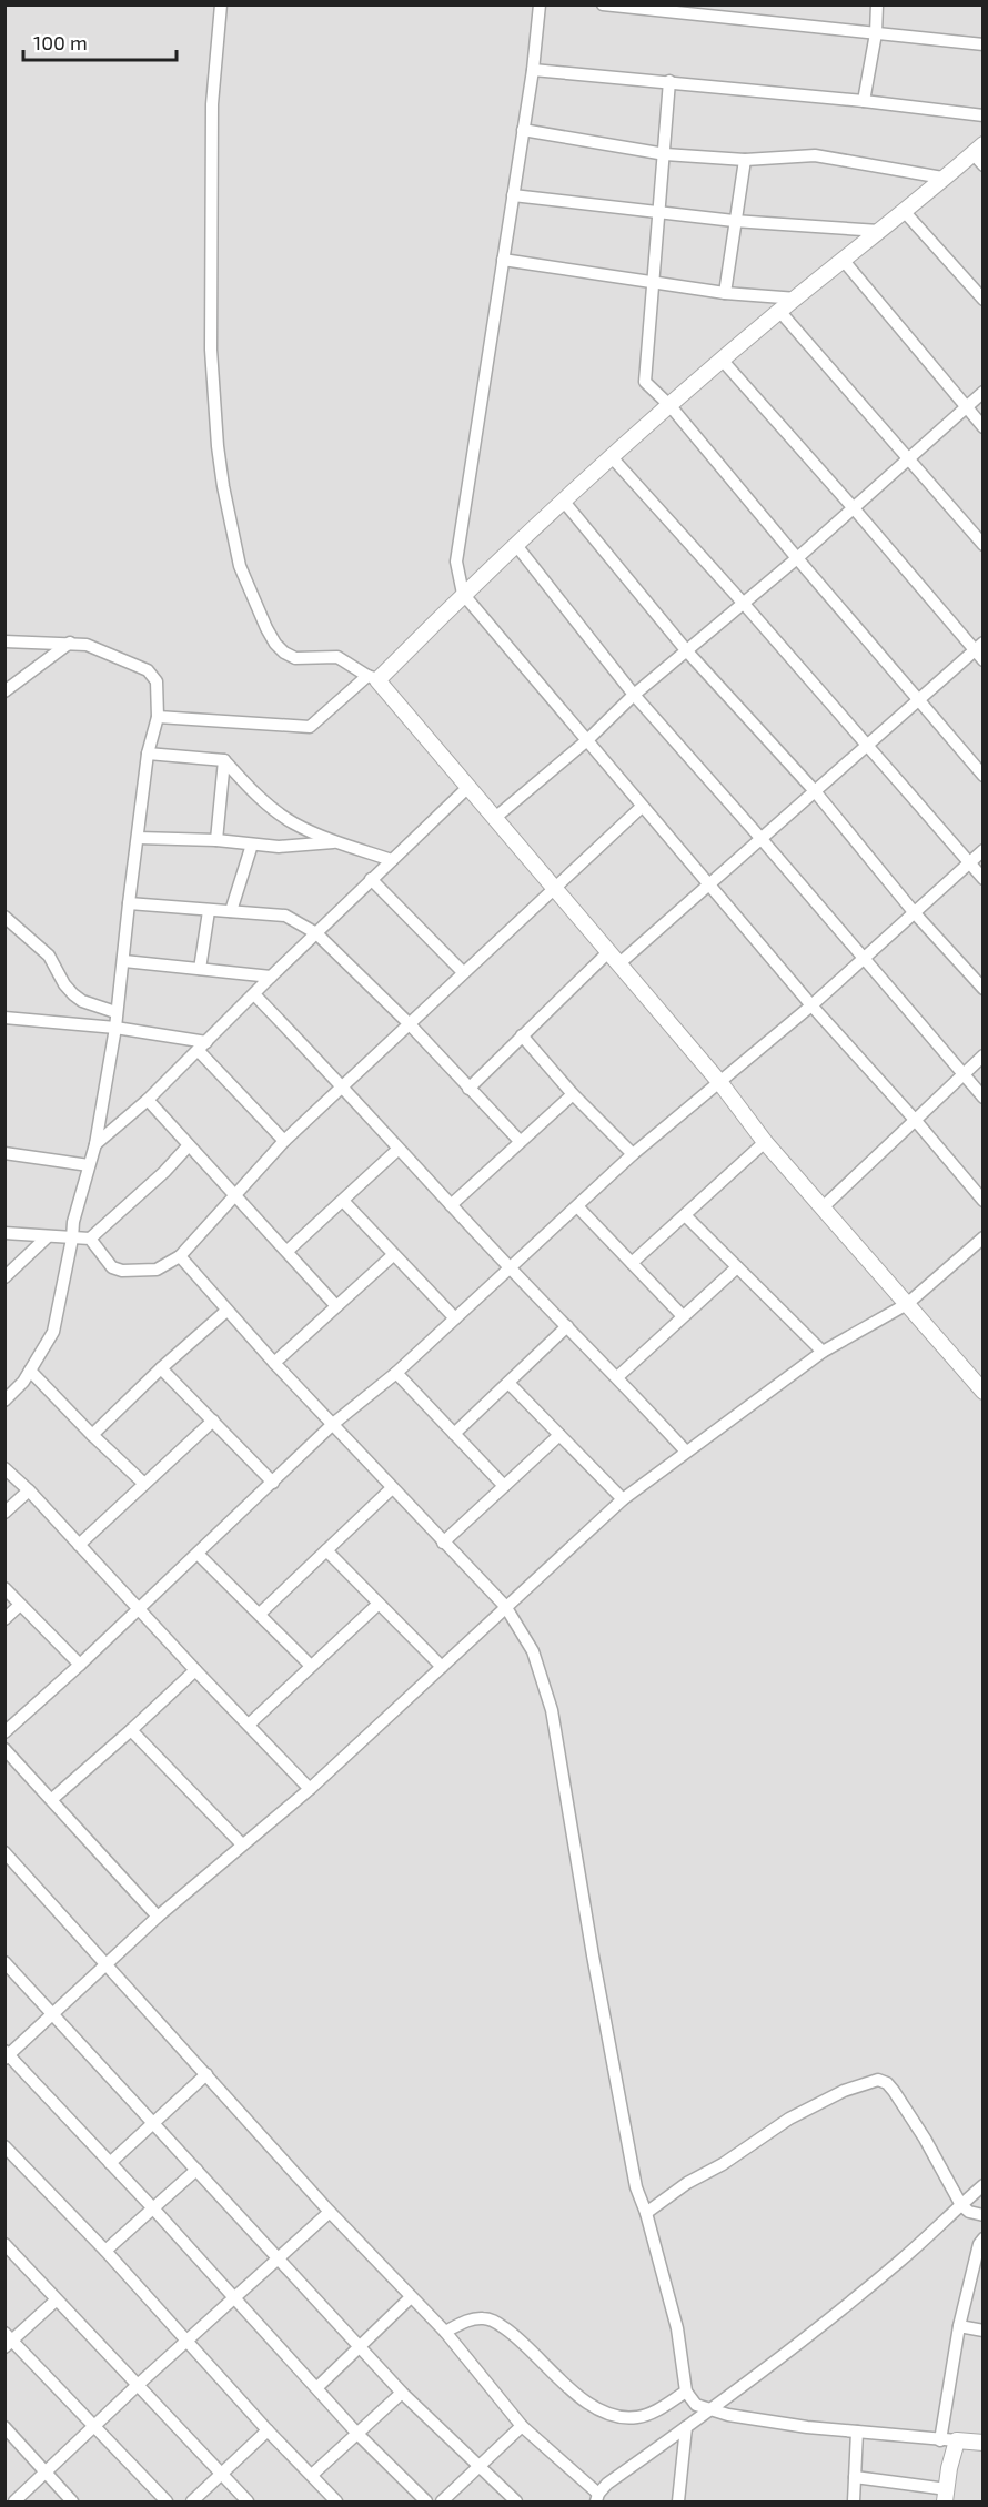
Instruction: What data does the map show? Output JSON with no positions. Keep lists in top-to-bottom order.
{
  "scale_bar": "100 m"
}
